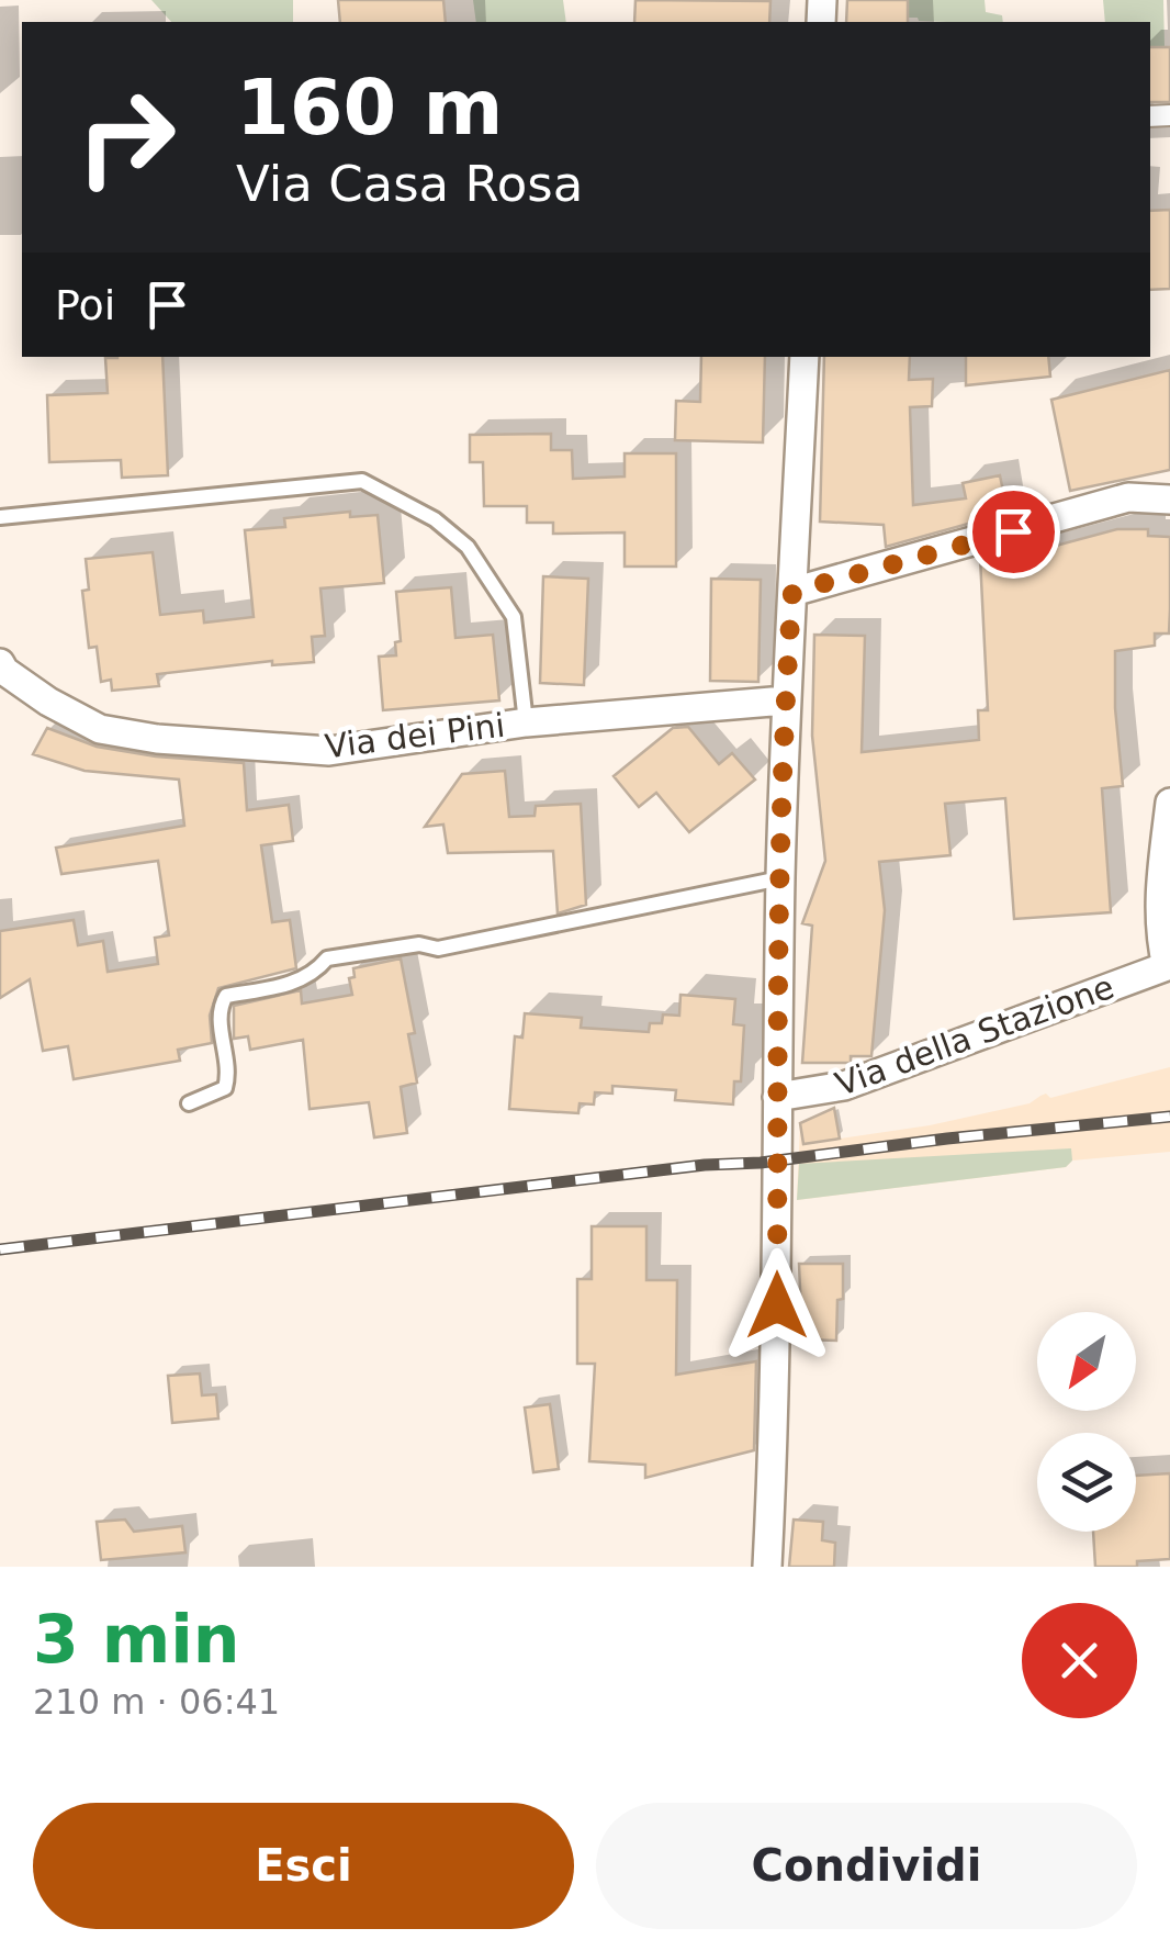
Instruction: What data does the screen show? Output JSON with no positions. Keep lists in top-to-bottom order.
{
  "streets": {
    "street": ["Via dei Pini", "Via della Stazione"]
  },
  "north": "bottom left",
  "page": {
    "turn": ["160 m", "Via Casa Rosa"],
    "then": "Poi",
    "heading": ["3 min", "210 m · 06:41"],
    "buttons": ["Esci", "Condividi"]
  }
}
